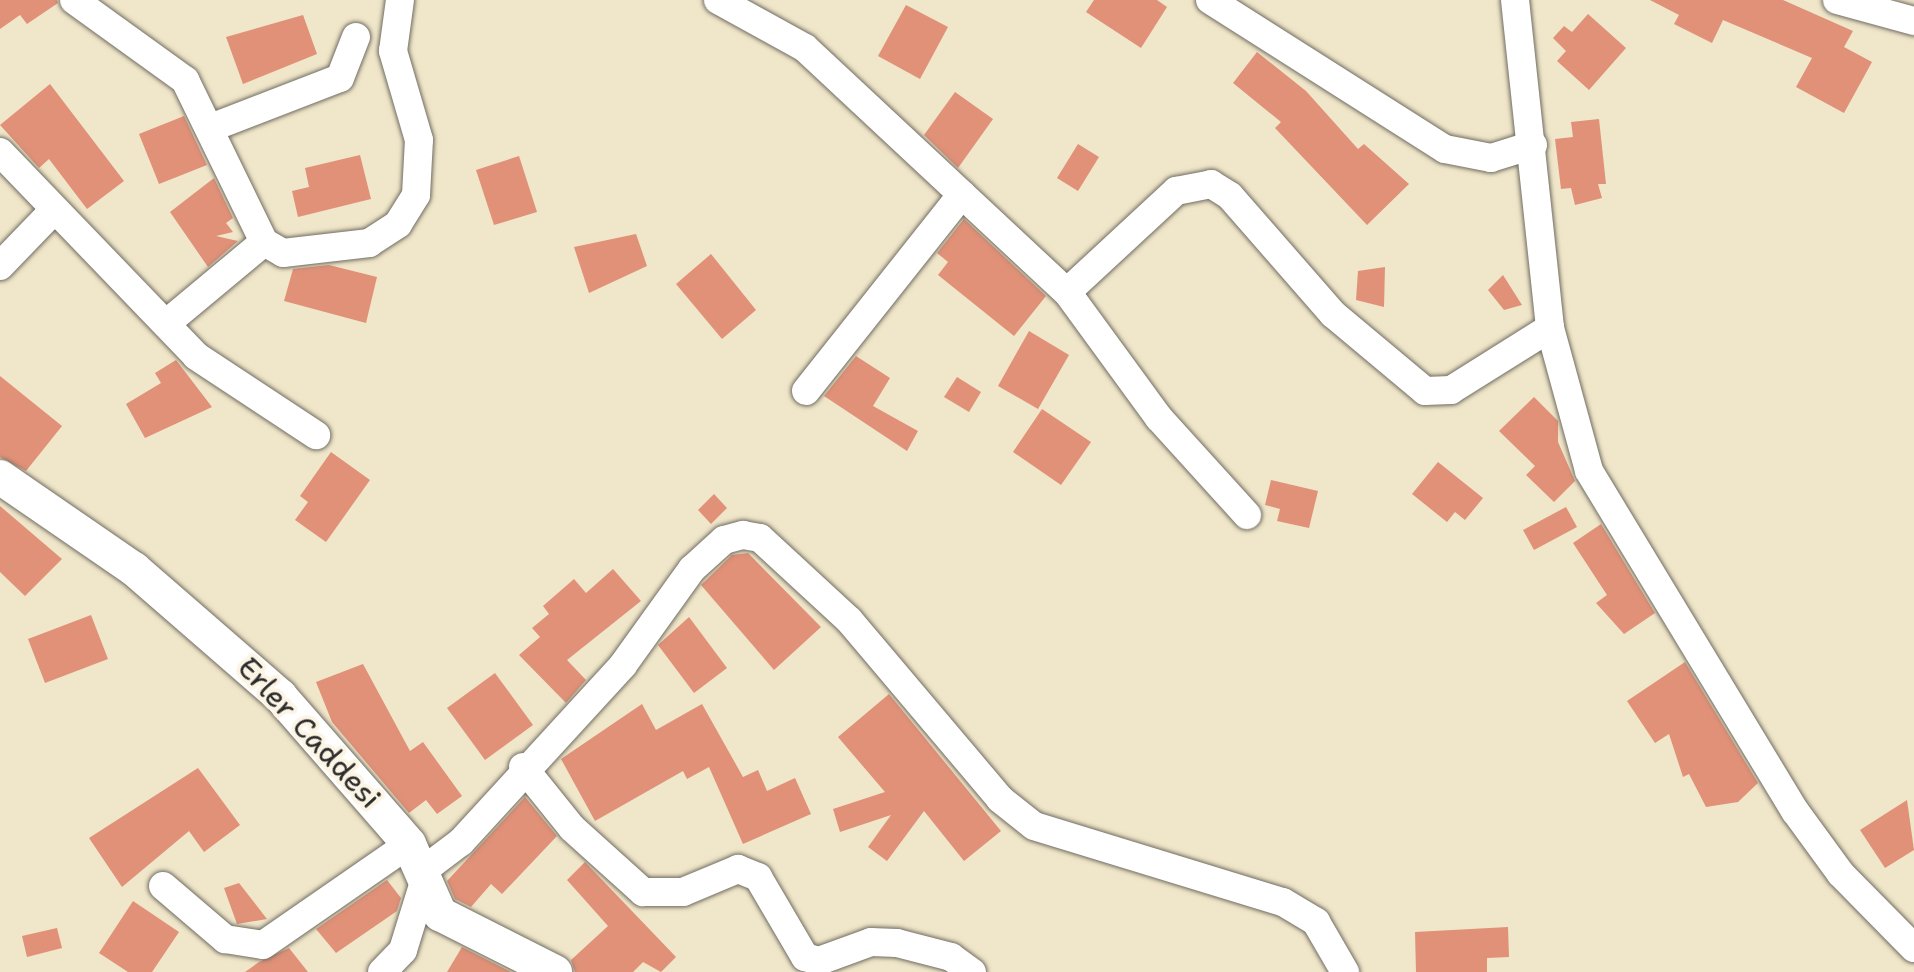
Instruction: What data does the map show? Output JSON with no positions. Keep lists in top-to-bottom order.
{
  "streets": {
    "street": ["Erler Caddesi"]
  }
}
